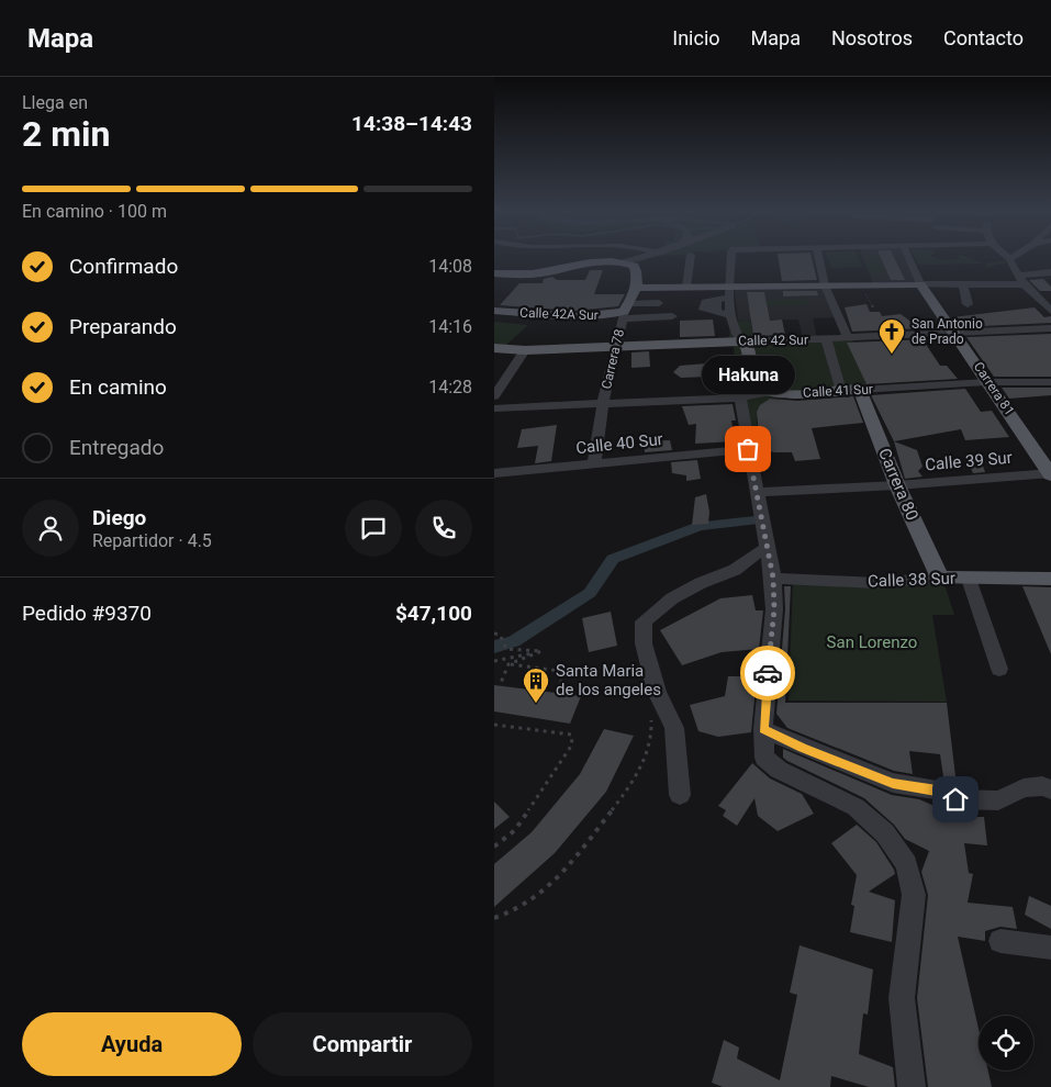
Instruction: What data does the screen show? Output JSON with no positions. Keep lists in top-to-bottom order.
{
  "streets": {
    "main road": [
      "Calle 42A Sur",
      "Calle 42 Sur",
      "Carrera 78",
      "Carrera 81",
      "Calle 41 Sur",
      "Carrera 80",
      "Calle 38 Sur"
    ],
    "street": ["Calle 40 Sur", "Calle 39 Sur"]
  },
  "crossings": [
    ["Calle 42A Sur", "Carrera 78"],
    ["Calle 42 Sur", "Carrera 78"],
    ["Calle 42 Sur", "Carrera 81"],
    ["Carrera 78", "Calle 40 Sur"],
    ["Carrera 81", "Calle 41 Sur"],
    ["Carrera 81", "Calle 39 Sur"],
    ["Calle 41 Sur", "Carrera 80"],
    ["Calle 39 Sur", "Carrera 80"],
    ["Carrera 80", "Calle 38 Sur"]
  ],
  "parks": ["San Lorenzo"],
  "places": {
    "church": ["San Antonio de Prado"],
    "other": ["Hakuna"],
    "building": ["Santa Maria de los angeles"]
  },
  "page": {
    "header": "Mapa",
    "nav": [
      "Inicio",
      "Mapa",
      "Nosotros",
      "Contacto"
    ],
    "heading": ["2 min", "Llega en", "14:38–14:43"],
    "panel": [
      "Diego",
      "Repartidor · 4.5",
      "Pedido #9370",
      "$47,100"
    ],
    "bar": "En camino · 100 m",
    "list": [
      ["Confirmado", "14:08"],
      ["Preparando", "14:16"],
      ["En camino", "14:28"],
      "Entregado"
    ],
    "bubble": "Hakuna",
    "buttons": ["Ayuda", "Compartir"]
  }
}
